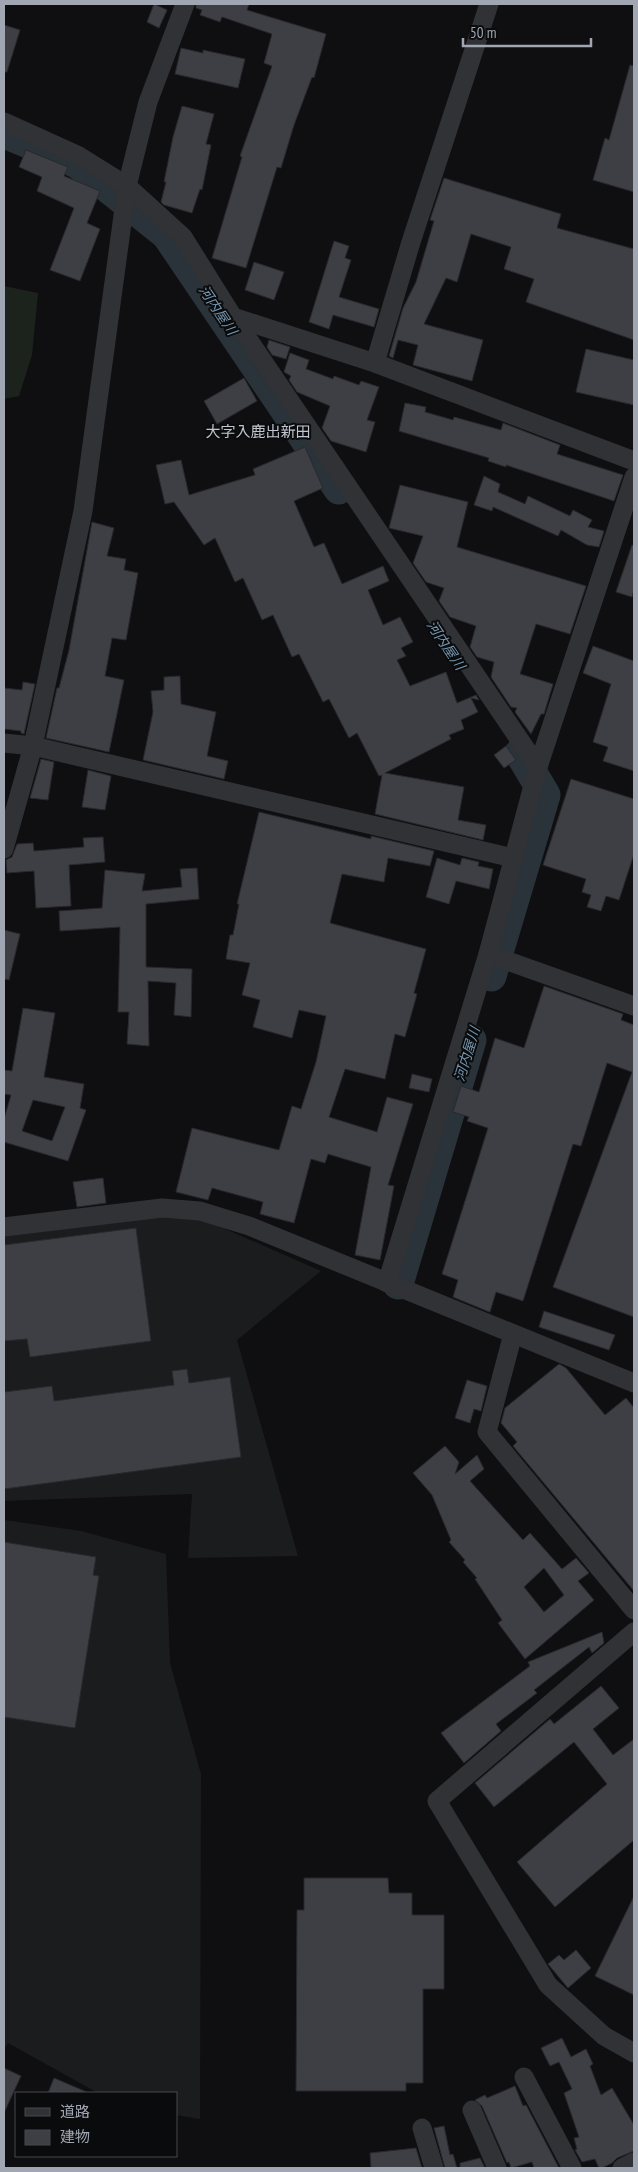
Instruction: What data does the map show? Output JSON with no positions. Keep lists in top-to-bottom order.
{
  "districts": ["大字入鹿出新田"],
  "water": ["河内屋川"],
  "legend": ["道路", "建物"],
  "scale_bar": "50 m"
}
